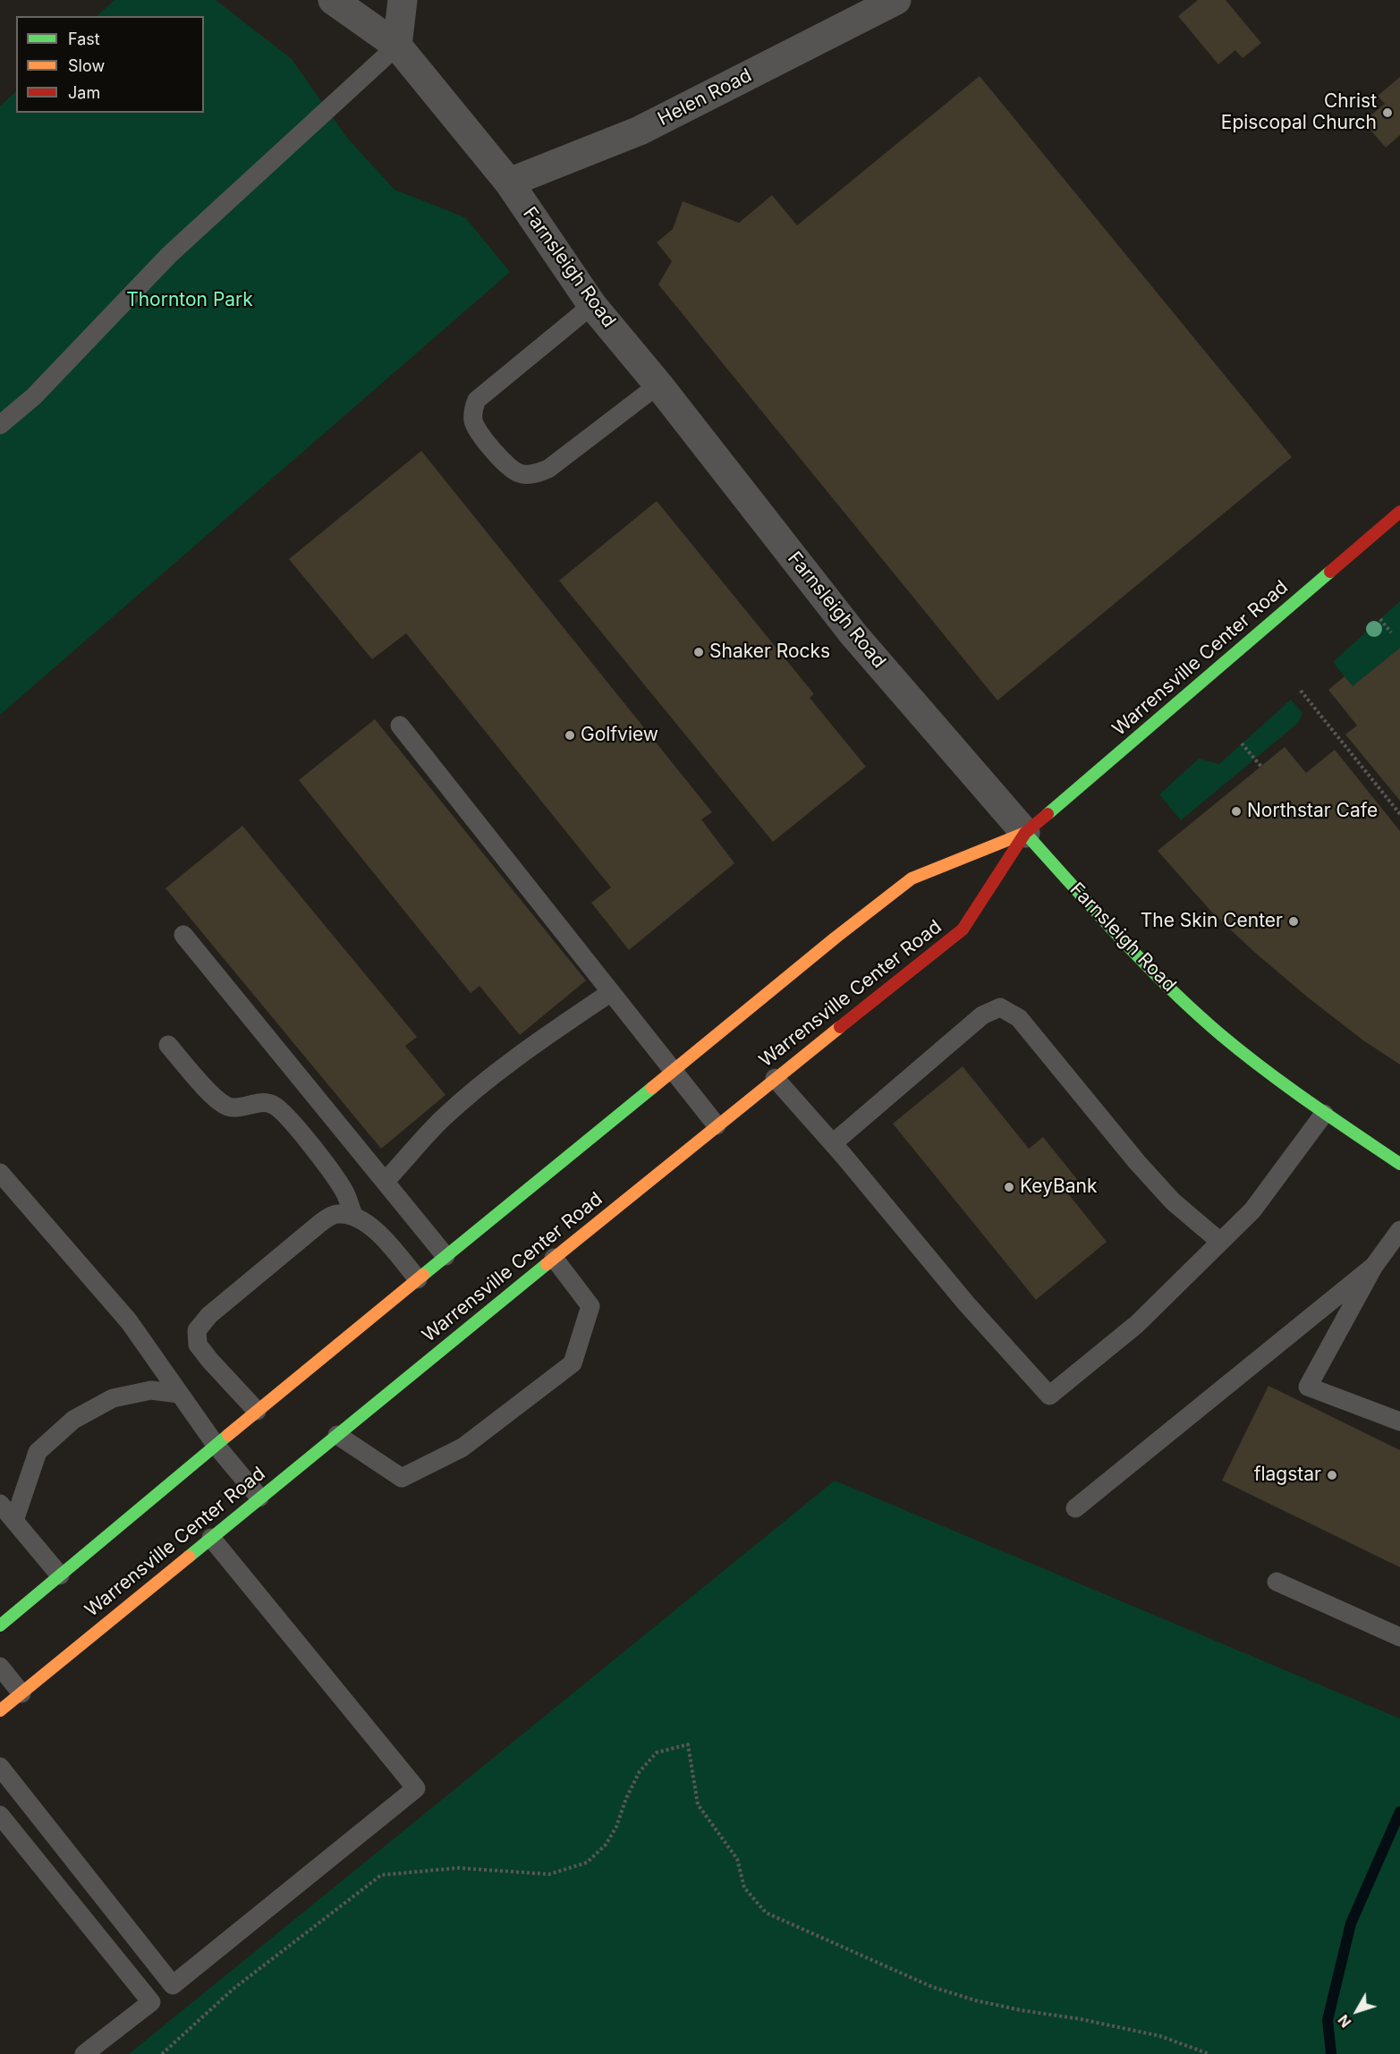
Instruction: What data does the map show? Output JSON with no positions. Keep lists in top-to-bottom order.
{
  "streets": {
    "main road": ["Farnsleigh Road", "Warrensville Center Road"],
    "street": ["Helen Road"]
  },
  "crossings": [
    ["Helen Road", "Farnsleigh Road"],
    ["Farnsleigh Road", "Warrensville Center Road"]
  ],
  "parks": ["Thornton Park"],
  "places": [
    "Christ Episcopal Church",
    "Shaker Rocks",
    "Golfview",
    "Northstar Cafe",
    "The Skin Center",
    "KeyBank",
    "flagstar"
  ],
  "legend": ["Fast", "Slow", "Jam"],
  "north": "bottom left"
}
